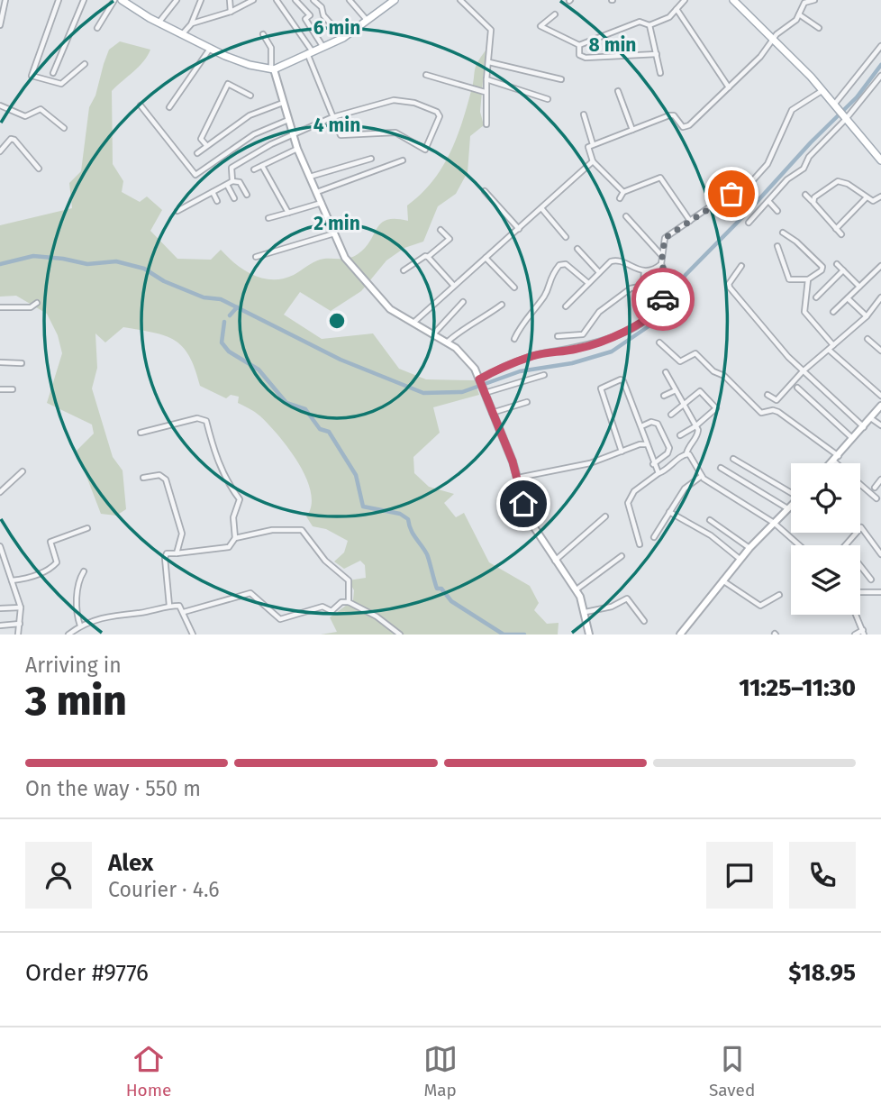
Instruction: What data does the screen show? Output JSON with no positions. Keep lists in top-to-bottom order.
{
  "page": {
    "heading": ["3 min", "Arriving in", "11:25–11:30"],
    "panel": [
      "Alex",
      "Courier · 4.6",
      "Order #9776",
      "$18.95"
    ],
    "bar": "On the way · 550 m",
    "tabs": ["Home", "Map", "Saved"]
  },
  "rings": [
    "6 min",
    "8 min",
    "4 min",
    "2 min"
  ]
}
